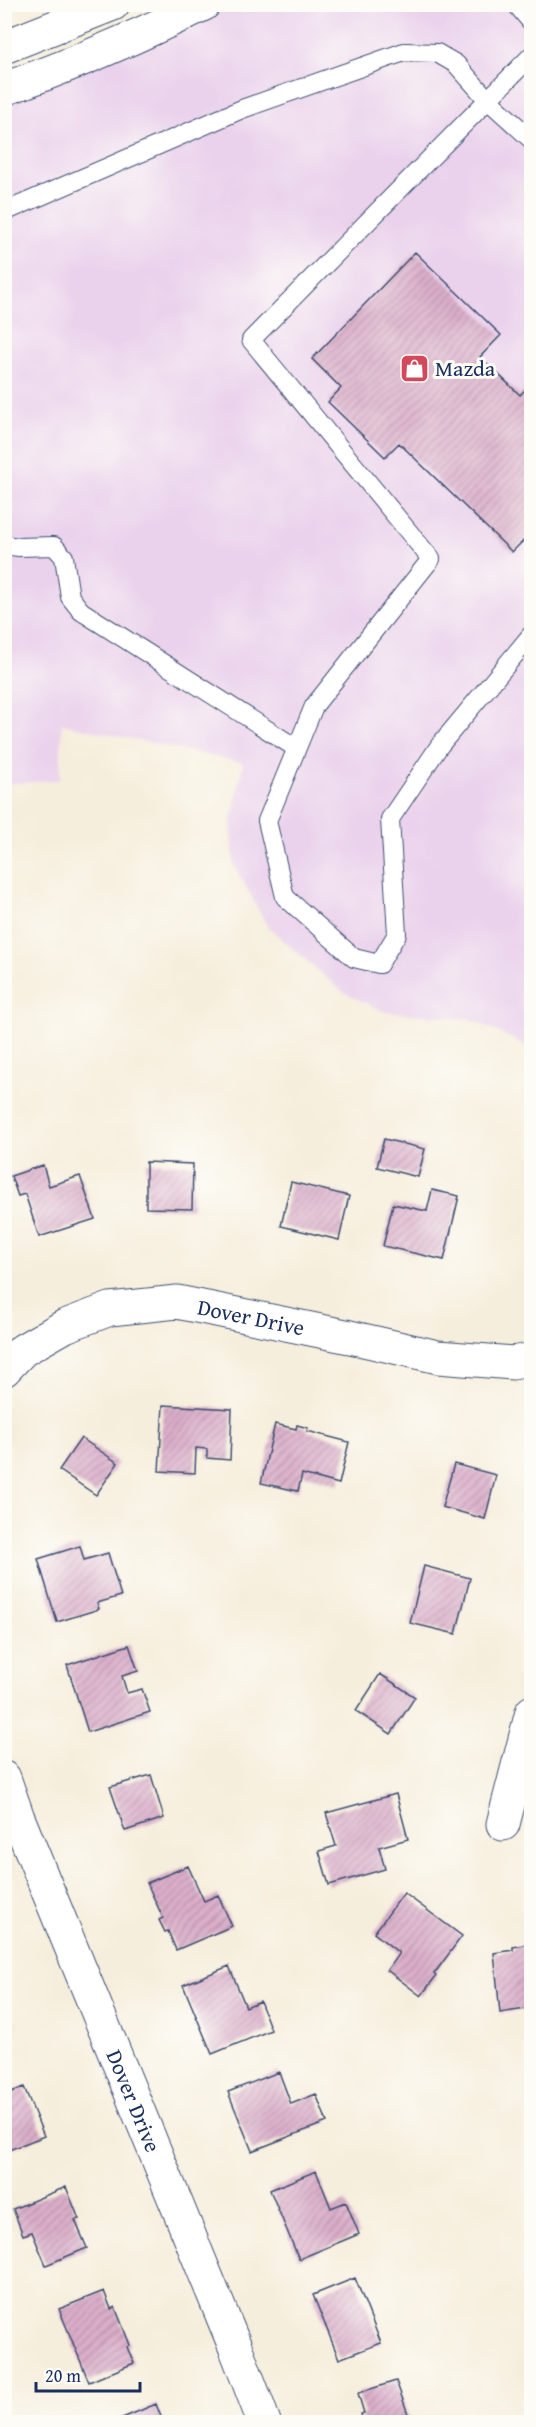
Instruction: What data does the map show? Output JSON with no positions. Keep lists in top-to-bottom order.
{
  "streets": {
    "street": ["Dover Drive"]
  },
  "places": {
    "shop": ["Mazda"]
  },
  "scale_bar": "20 m"
}
